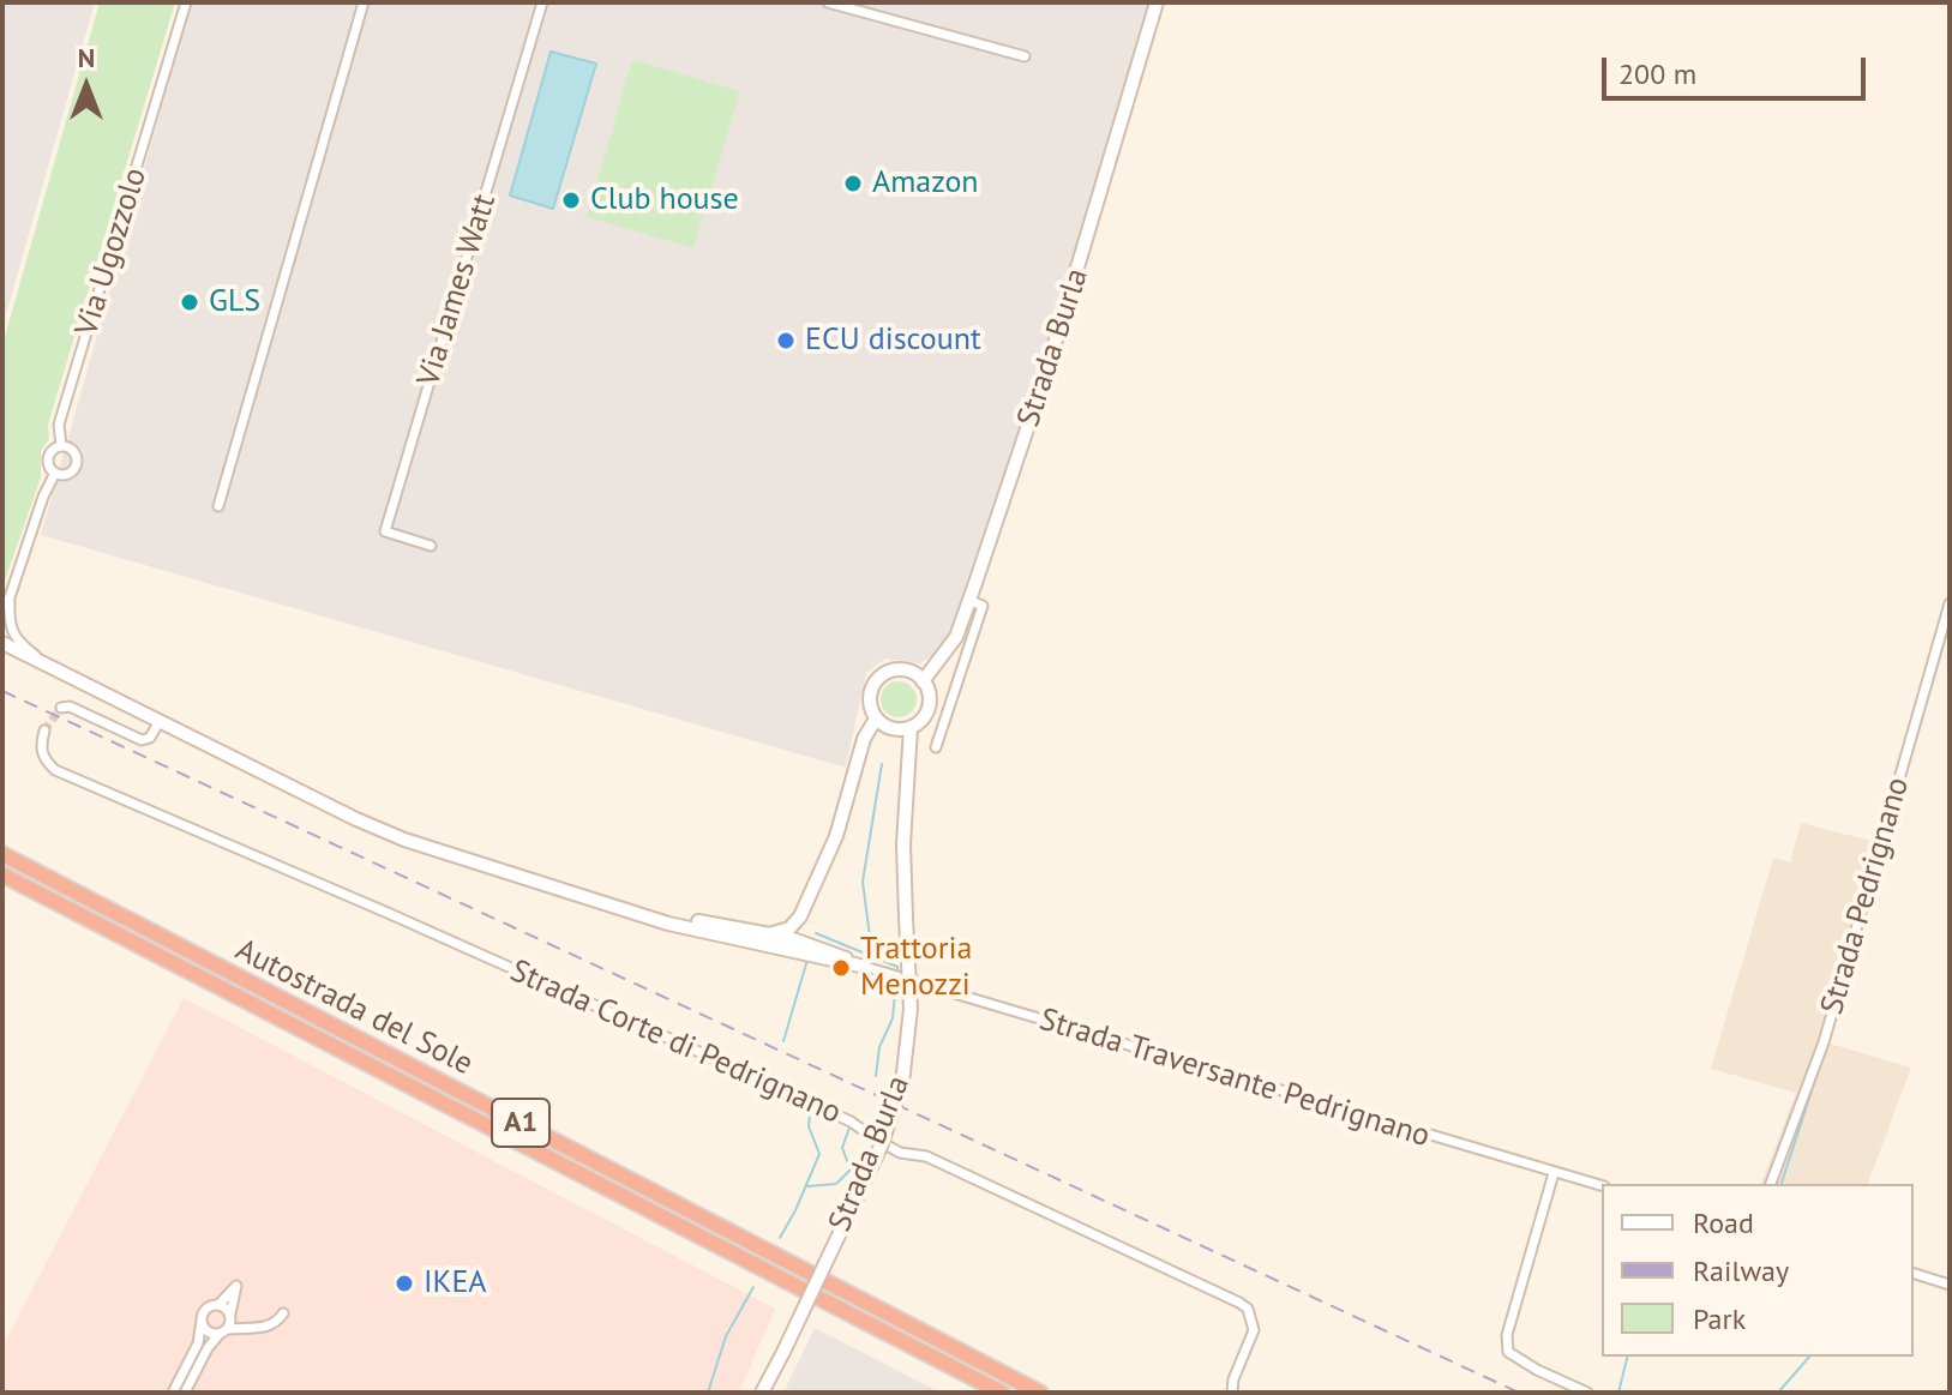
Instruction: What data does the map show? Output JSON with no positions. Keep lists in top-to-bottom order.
{
  "streets": {
    "highway": ["Autostrada del Sole", "A1"],
    "main road": ["Strada Burla", "Strada Traversante Pedrignano"],
    "street": [
      "Via Ugozzolo",
      "Via James Watt",
      "Strada Pedrignano",
      "Strada Corte di Pedrignano"
    ]
  },
  "places": [
    "Amazon",
    "Club house",
    "GLS",
    "ECU discount",
    "Trattoria Menozzi",
    "IKEA"
  ],
  "legend": ["Road", "Railway", "Park"],
  "scale_bar": "200 m",
  "north": "top"
}
